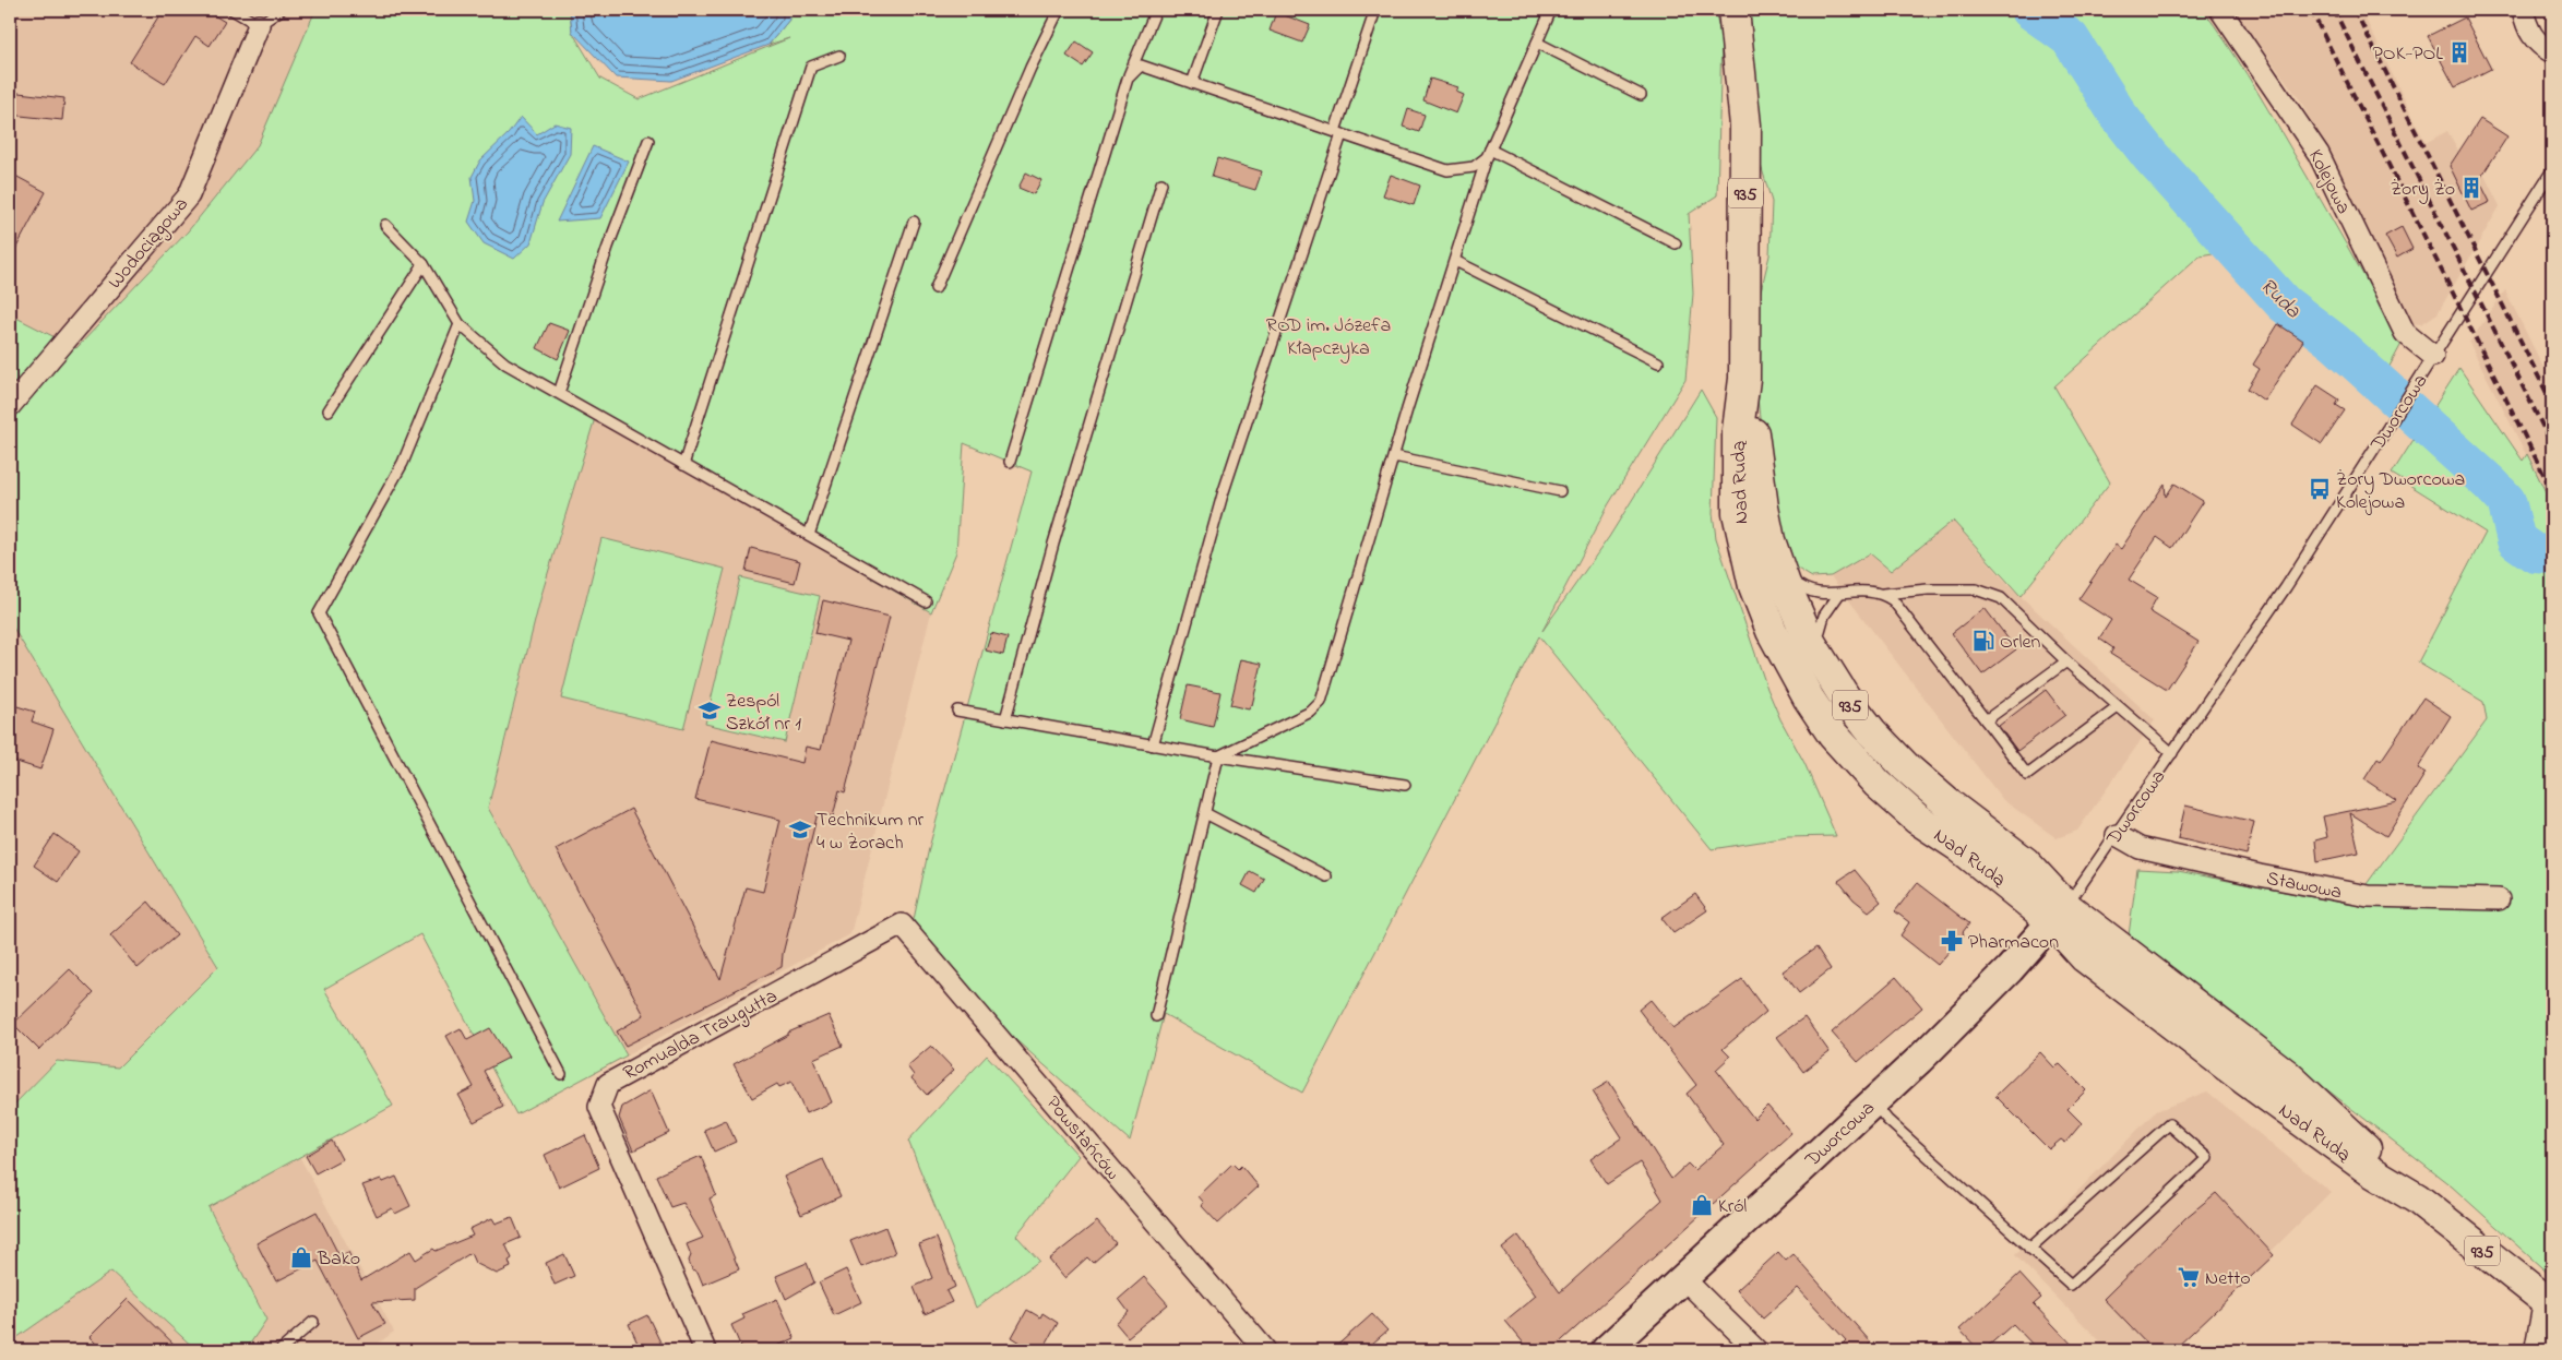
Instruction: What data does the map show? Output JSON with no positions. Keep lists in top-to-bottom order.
{
  "streets": {
    "main road": ["935", "Nad Rudą"],
    "street": [
      "Kolejowa",
      "Wodociągowa",
      "Dworcowa",
      "Stawowa",
      "Romualda Traugutta",
      "Powstańców"
    ]
  },
  "crossings": [
    ["Kolejowa", "Dworcowa"],
    ["Dworcowa", "Nad Rudą"],
    ["Dworcowa", "Stawowa"],
    ["Romualda Traugutta", "Powstańców"]
  ],
  "water": ["Ruda"],
  "parks": ["ROD im. Józefa Kłapczyka"],
  "places": {
    "building": ["POK-POL", "Żory Żo"],
    "bus stop": ["Żory Dworcowa Kolejowa"],
    "fuel station": ["Orlen"],
    "school or university": ["Zespól Szkół nr 1", "Technikum nr 4 w Żorach"],
    "pharmacy": ["Pharmacon"],
    "shop": ["Król", "Bako"],
    "supermarket": ["Netto"]
  }
}
